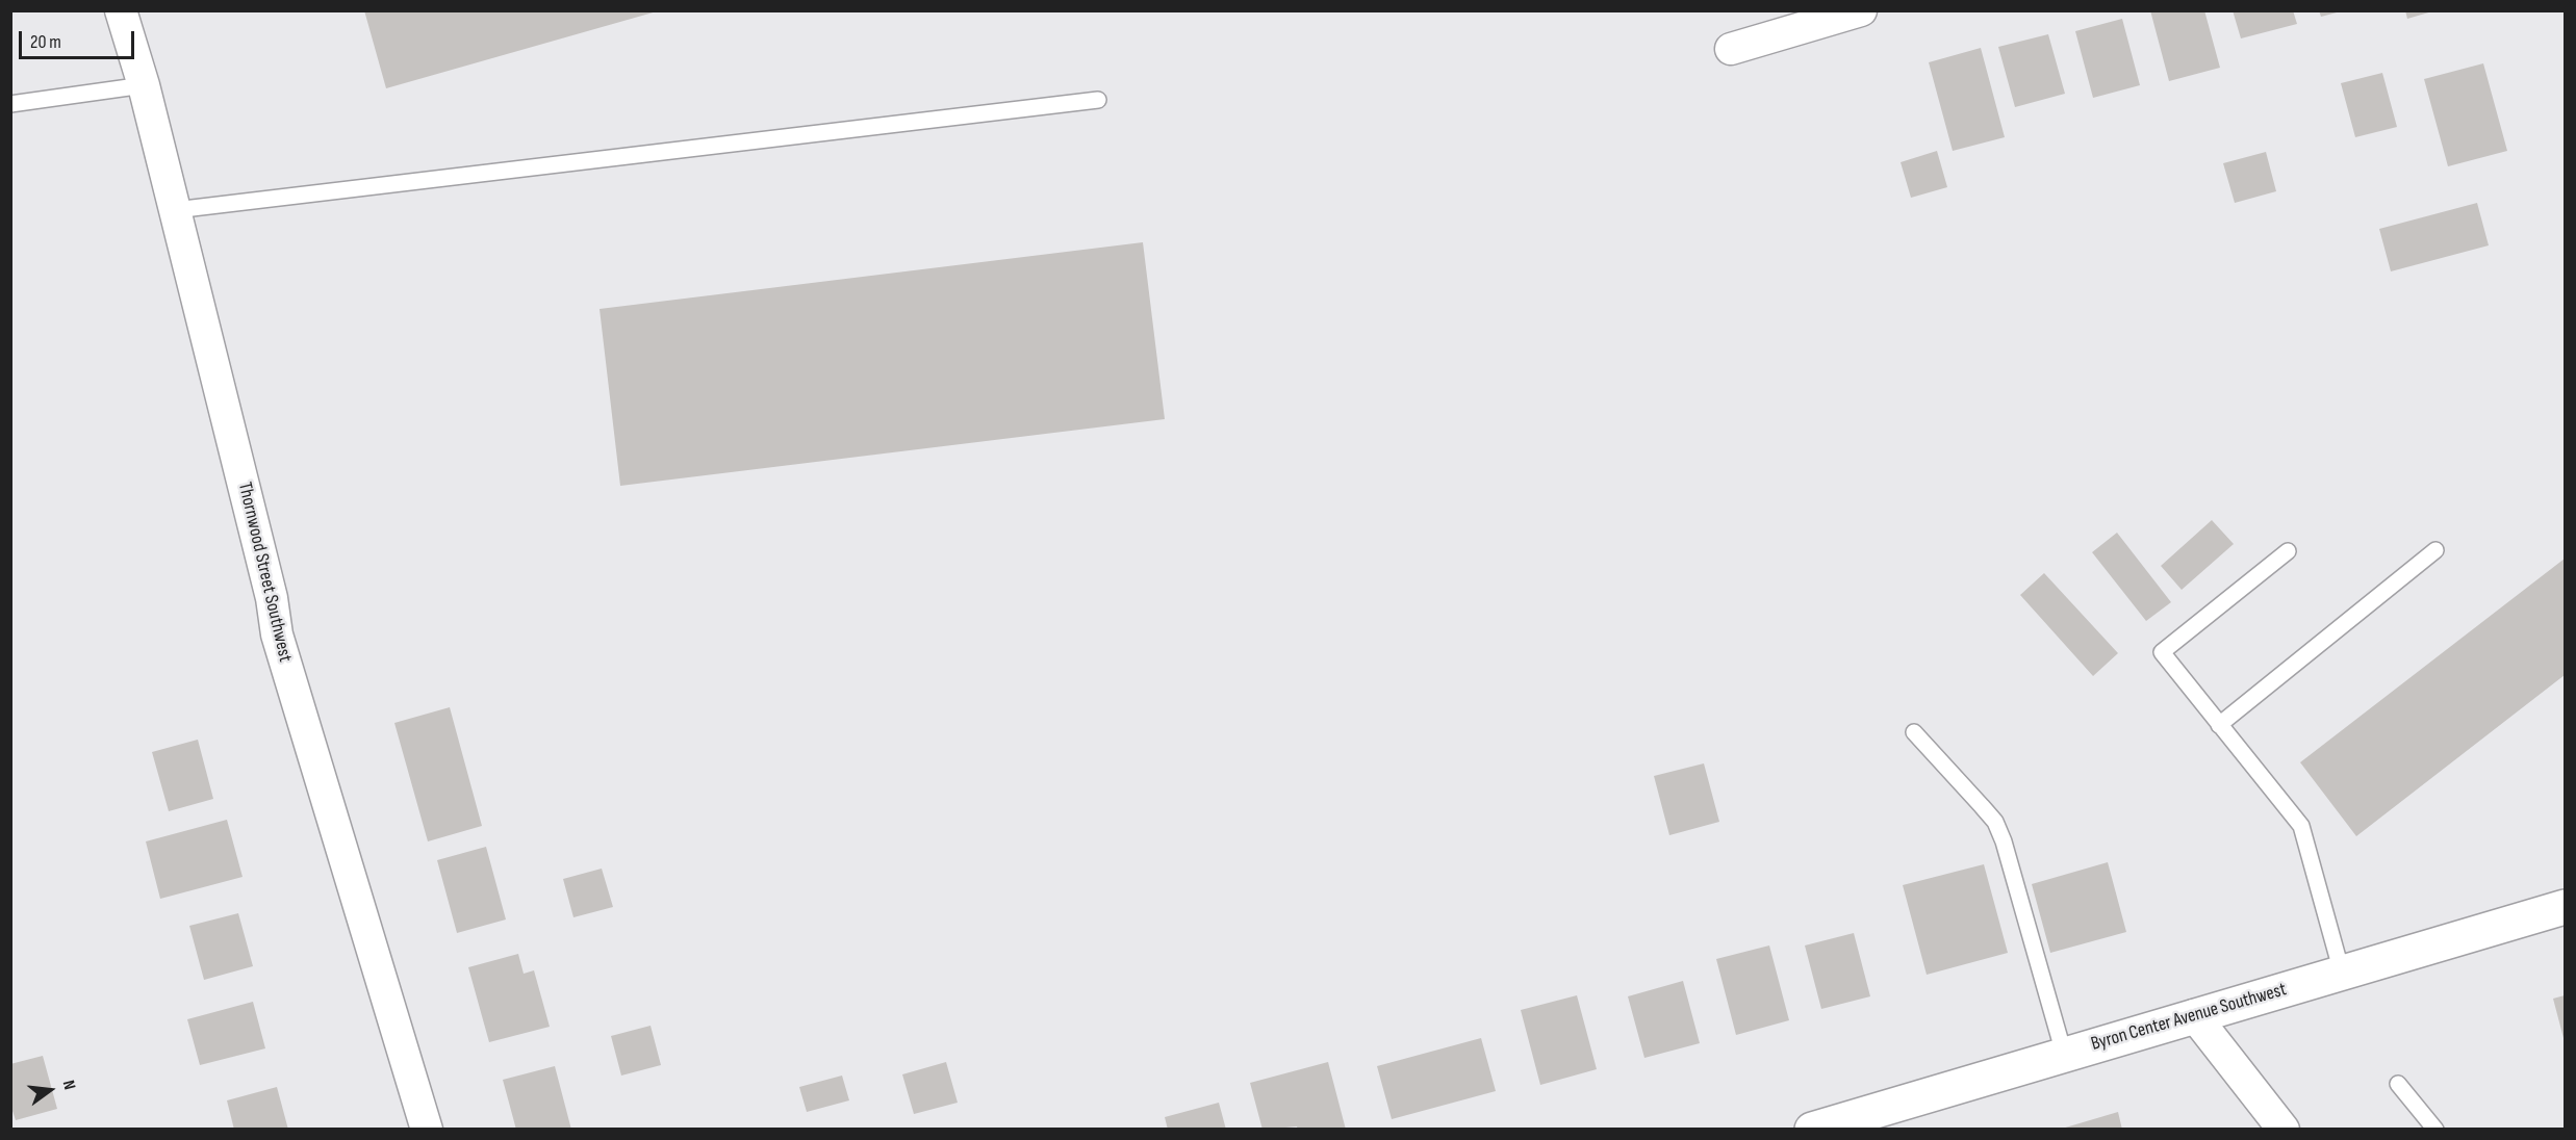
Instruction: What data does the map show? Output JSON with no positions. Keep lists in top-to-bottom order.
{
  "streets": {
    "main road": ["Byron Center Avenue Southwest"],
    "street": ["Thornwood Street Southwest"]
  },
  "scale_bar": "20 m",
  "north": "right"
}
